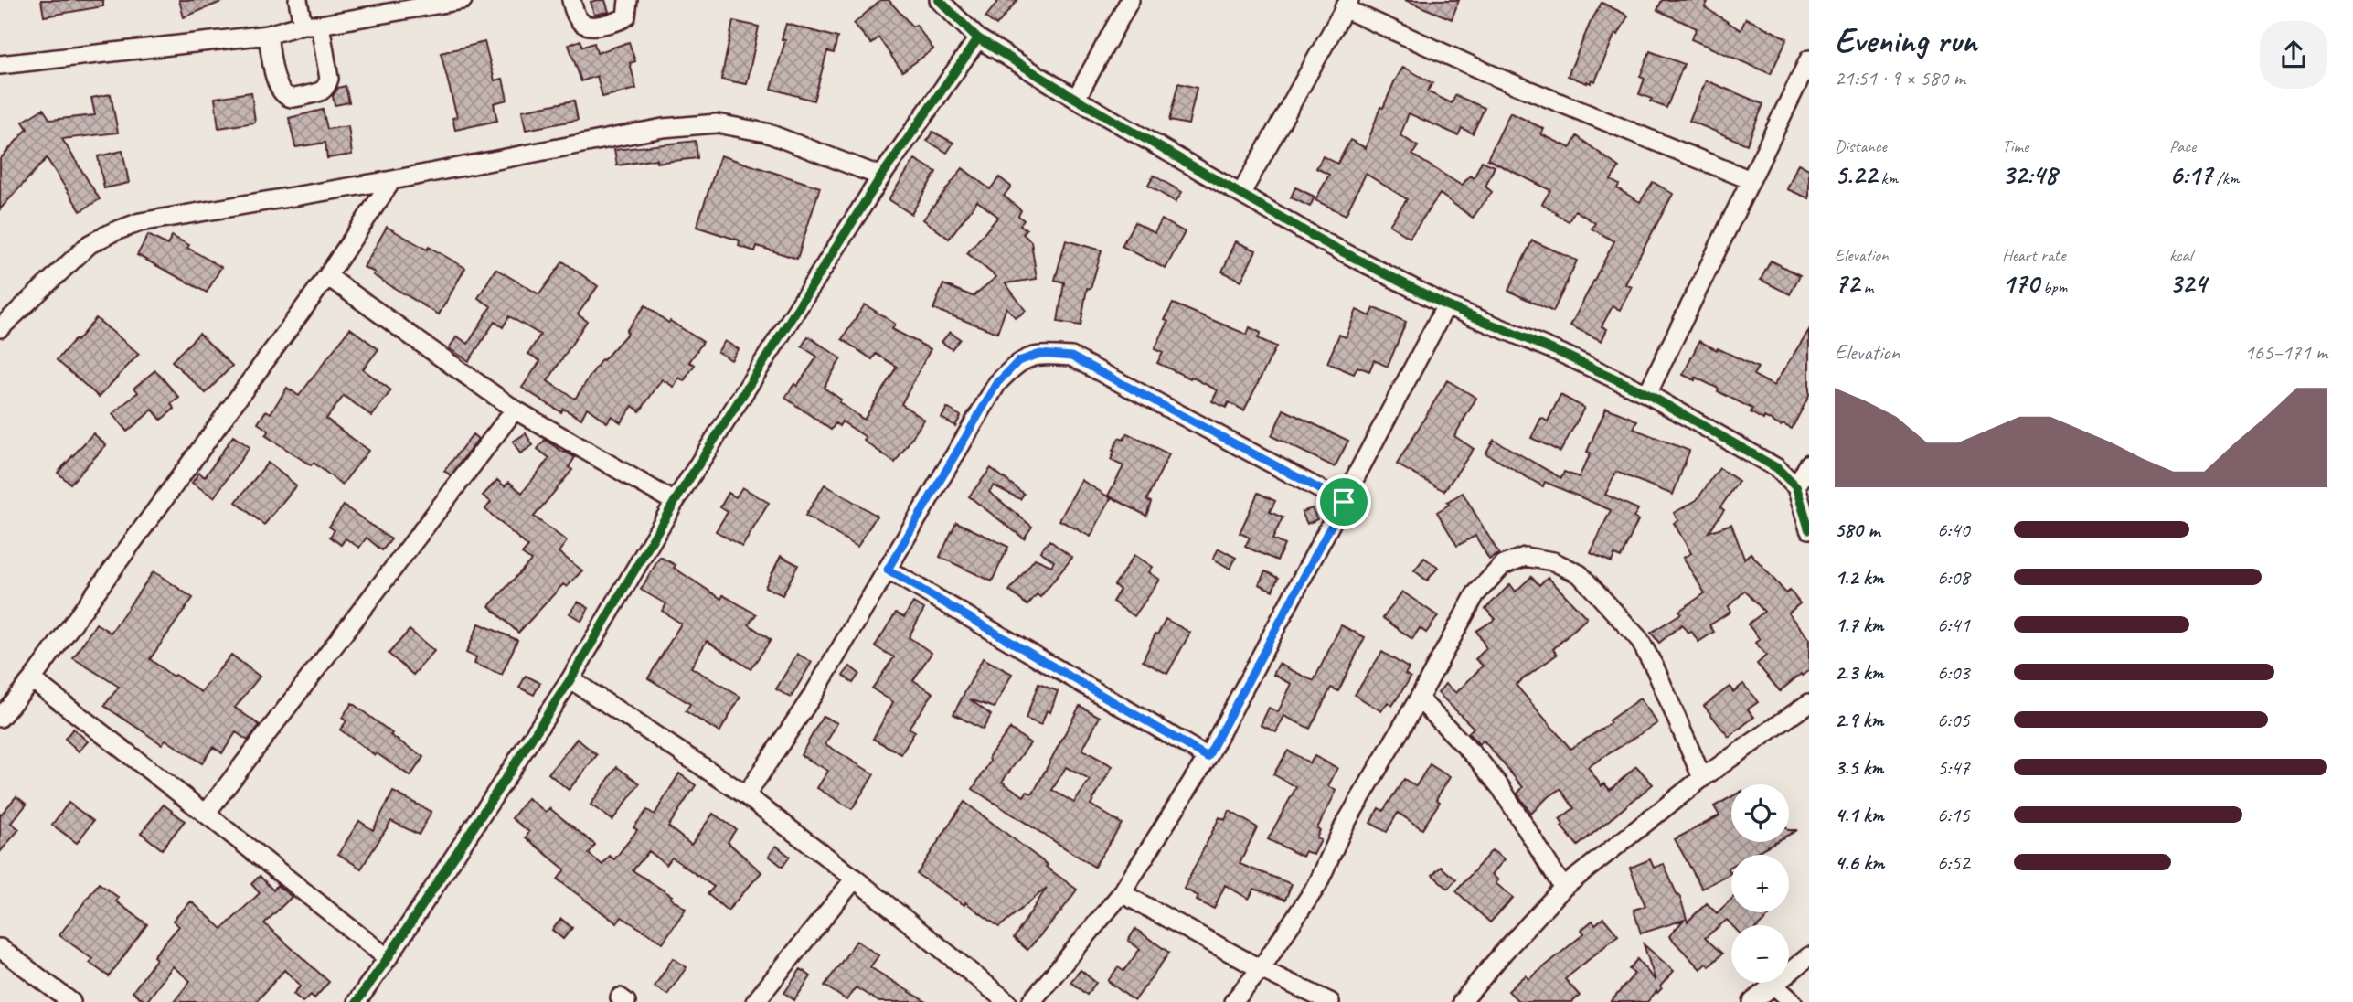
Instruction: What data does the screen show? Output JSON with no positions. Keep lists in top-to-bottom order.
{
  "page": {
    "heading": ["Evening run", "21:51 · 9 × 580 m"],
    "stats": [
      ["Distance", "5.22 km"],
      ["Time", "32:48"],
      ["Pace", "6:17 /km"],
      ["Elevation", "72 m"],
      ["Heart rate", "170 bpm"],
      ["kcal", "324"]
    ],
    "chart": ["Elevation", "165–171 m"],
    "list": [
      {
        "name": "580 m",
        "note": "6:40"
      },
      {
        "name": "1.2 km",
        "note": "6:08"
      },
      {
        "name": "1.7 km",
        "note": "6:41"
      },
      {
        "name": "2.3 km",
        "note": "6:03"
      },
      {
        "name": "2.9 km",
        "note": "6:05"
      },
      {
        "name": "3.5 km",
        "note": "5:47"
      },
      {
        "name": "4.1 km",
        "note": "6:15"
      },
      {
        "name": "4.6 km",
        "note": "6:52"
      }
    ],
    "map_buttons": ["+", "−"]
  }
}
